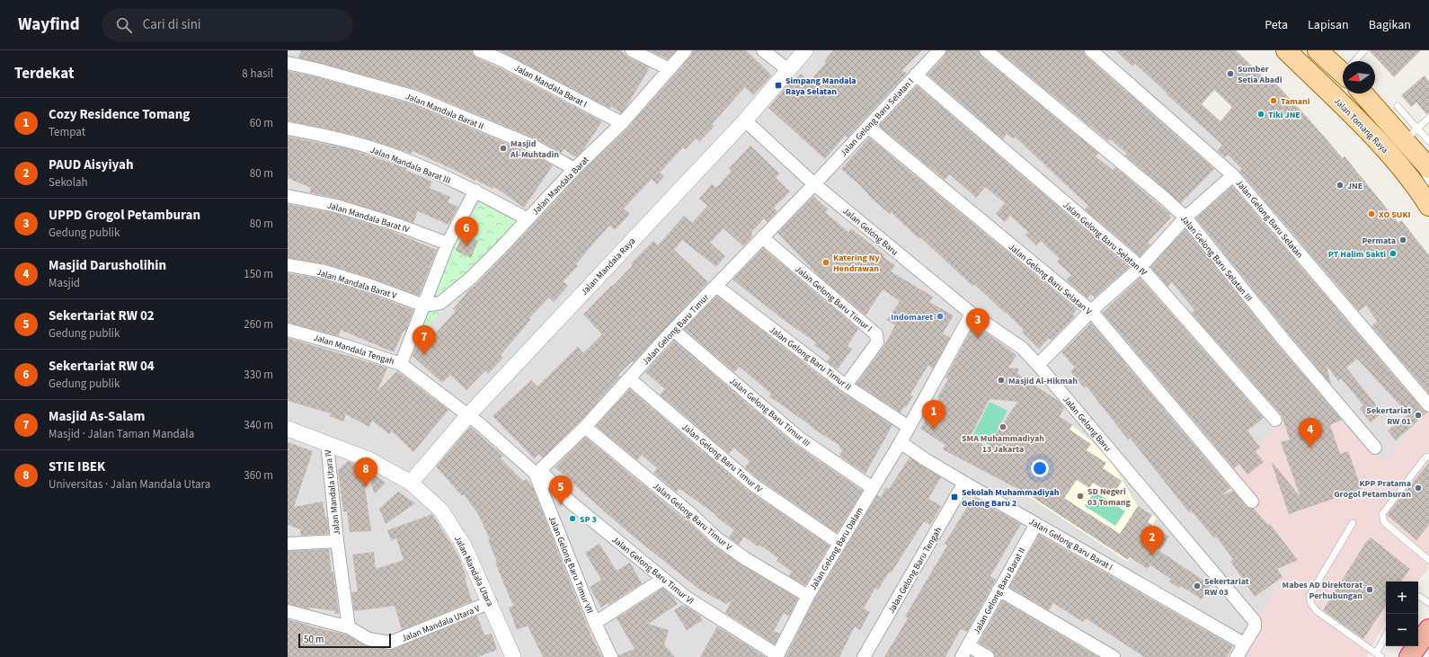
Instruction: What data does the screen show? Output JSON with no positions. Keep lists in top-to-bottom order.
{
  "streets": {
    "main road": ["Jalan Tomang Raya"],
    "street": [
      "Jalan Mandala Barat I",
      "Jalan Mandala Barat II",
      "Jalan Gelong Baru Selatan I",
      "Jalan Mandala Barat III",
      "Jalan Mandala Barat",
      "Jalan Mandala Barat IV",
      "Jalan Gelong Baru Selatan",
      "Jalan Gelong Baru",
      "Jalan Gelong Baru Selatan IV",
      "Jalan Gelong Baru Selatan III",
      "Jalan Mandala Raya",
      "Jalan Gelong Baru Selatan V",
      "Jalan Mandala Barat V",
      "Jalan Gelong Baru Timur I",
      "Jalan Gelong Baru Timur",
      "Jalan Mandala Tengah",
      "Jalan Gelong Baru Timur II",
      "Jalan Gelong Baru Timur III",
      "Jalan Gelong Baru Timur IV",
      "Jalan Mandala Utara IV",
      "Jalan Gelong Baru Timur V",
      "Jalan Gelong Baru Barat I",
      "Jalan Gelong Baru Dalam",
      "Jalan Gelong Baru Timur VII",
      "Jalan Gelong Baru Timur VI",
      "Jalan Gelong Baru Tengah",
      "Jalan Mandala Utara",
      "Jalan Gelong Baru Barat II",
      "Jalan Mandala Utara V"
    ]
  },
  "crossings": [
    ["Jalan Mandala Barat I", "Jalan Mandala Barat"],
    ["Jalan Mandala Barat II", "Jalan Mandala Barat"],
    ["Jalan Gelong Baru Selatan I", "Jalan Gelong Baru"],
    ["Jalan Gelong Baru Selatan I", "Jalan Gelong Baru Selatan IV"],
    ["Jalan Gelong Baru Selatan I", "Jalan Gelong Baru Selatan V"],
    ["Jalan Gelong Baru Selatan I", "Jalan Gelong Baru Timur"],
    ["Jalan Mandala Barat III", "Jalan Mandala Barat"],
    ["Jalan Mandala Barat", "Jalan Mandala Barat V"],
    ["Jalan Gelong Baru", "Jalan Mandala Raya"],
    ["Jalan Gelong Baru", "Jalan Gelong Baru Timur"],
    ["Jalan Gelong Baru", "Jalan Gelong Baru Barat I"],
    ["Jalan Mandala Raya", "Jalan Mandala Tengah"],
    ["Jalan Mandala Raya", "Jalan Gelong Baru Timur VII"],
    ["Jalan Mandala Raya", "Jalan Mandala Utara"],
    ["Jalan Gelong Baru Timur I", "Jalan Gelong Baru Timur"],
    ["Jalan Gelong Baru Timur I", "Jalan Gelong Baru Timur II"],
    ["Jalan Gelong Baru Timur", "Jalan Gelong Baru Timur II"],
    ["Jalan Gelong Baru Timur", "Jalan Gelong Baru Timur III"],
    ["Jalan Gelong Baru Timur", "Jalan Gelong Baru Timur IV"],
    ["Jalan Gelong Baru Timur", "Jalan Gelong Baru Timur V"],
    ["Jalan Gelong Baru Timur", "Jalan Gelong Baru Timur VII"],
    ["Jalan Gelong Baru Timur", "Jalan Gelong Baru Timur VI"],
    ["Jalan Mandala Tengah", "Jalan Gelong Baru Timur VII"],
    ["Jalan Gelong Baru Timur III", "Jalan Gelong Baru Dalam"],
    ["Jalan Gelong Baru Timur IV", "Jalan Gelong Baru Dalam"],
    ["Jalan Mandala Utara IV", "Jalan Mandala Utara"],
    ["Jalan Mandala Utara IV", "Jalan Mandala Utara V"],
    ["Jalan Gelong Baru Timur V", "Jalan Gelong Baru Dalam"],
    ["Jalan Gelong Baru Barat I", "Jalan Gelong Baru Dalam"],
    ["Jalan Gelong Baru Barat I", "Jalan Gelong Baru Tengah"],
    ["Jalan Gelong Baru Barat I", "Jalan Gelong Baru Barat II"],
    ["Jalan Gelong Baru Dalam", "Jalan Gelong Baru Timur VI"],
    ["Jalan Gelong Baru Timur VII", "Jalan Gelong Baru Timur VI"],
    ["Jalan Mandala Utara", "Jalan Mandala Utara V"]
  ],
  "places": {
    "other": [
      "Sumber Setia Abadi",
      "Tamani",
      "Tiki JNE",
      "Masjid Al-Muhtadin",
      "JNE",
      "XO SUKI",
      "Permata",
      "PT Halim Sakti",
      "Katering Ny Hendrawan",
      "Indomaret",
      "Masjid Al-Hikmah",
      "Sekertariat RW 01",
      "SMA Muhammadiyah 13 Jakarta",
      "KPP Pratama Grogol Petamburan",
      "SD Negeri 03 Tomang",
      "SP 3",
      "Sekertariat RW 03",
      "Mabes AD Direktorat Perhubungan"
    ],
    "transit": ["Simpang Mandala Raya Selatan", "Sekolah Muhammadiyah Gelong Baru 2"]
  },
  "scale_bar": "50 m",
  "north": "left",
  "page": {
    "header": "Wayfind",
    "search": "Cari di sini",
    "nav": ["Peta", "Lapisan", "Bagikan"],
    "heading": ["Terdekat", "8 hasil"],
    "list": [
      {
        "mark": "1",
        "name": "Cozy Residence Tomang",
        "note": "Tempat",
        "value": "60 m"
      },
      {
        "mark": "2",
        "name": "PAUD Aisyiyah",
        "note": "Sekolah",
        "value": "80 m"
      },
      {
        "mark": "3",
        "name": "UPPD Grogol Petamburan",
        "note": "Gedung publik",
        "value": "80 m"
      },
      {
        "mark": "4",
        "name": "Masjid Darusholihin",
        "note": "Masjid",
        "value": "150 m"
      },
      {
        "mark": "5",
        "name": "Sekertariat RW 02",
        "note": "Gedung publik",
        "value": "260 m"
      },
      {
        "mark": "6",
        "name": "Sekertariat RW 04",
        "note": "Gedung publik",
        "value": "330 m"
      },
      {
        "mark": "7",
        "name": "Masjid As-Salam",
        "note": "Masjid · Jalan Taman Mandala",
        "value": "340 m"
      },
      {
        "mark": "8",
        "name": "STIE IBEK",
        "note": "Universitas · Jalan Mandala Utara",
        "value": "360 m"
      }
    ],
    "pins": [
      "6",
      "3",
      "7",
      "1",
      "4",
      "8",
      "5",
      "2"
    ],
    "map_buttons": ["+", "−"],
    "scale": "50 m"
  }
}
